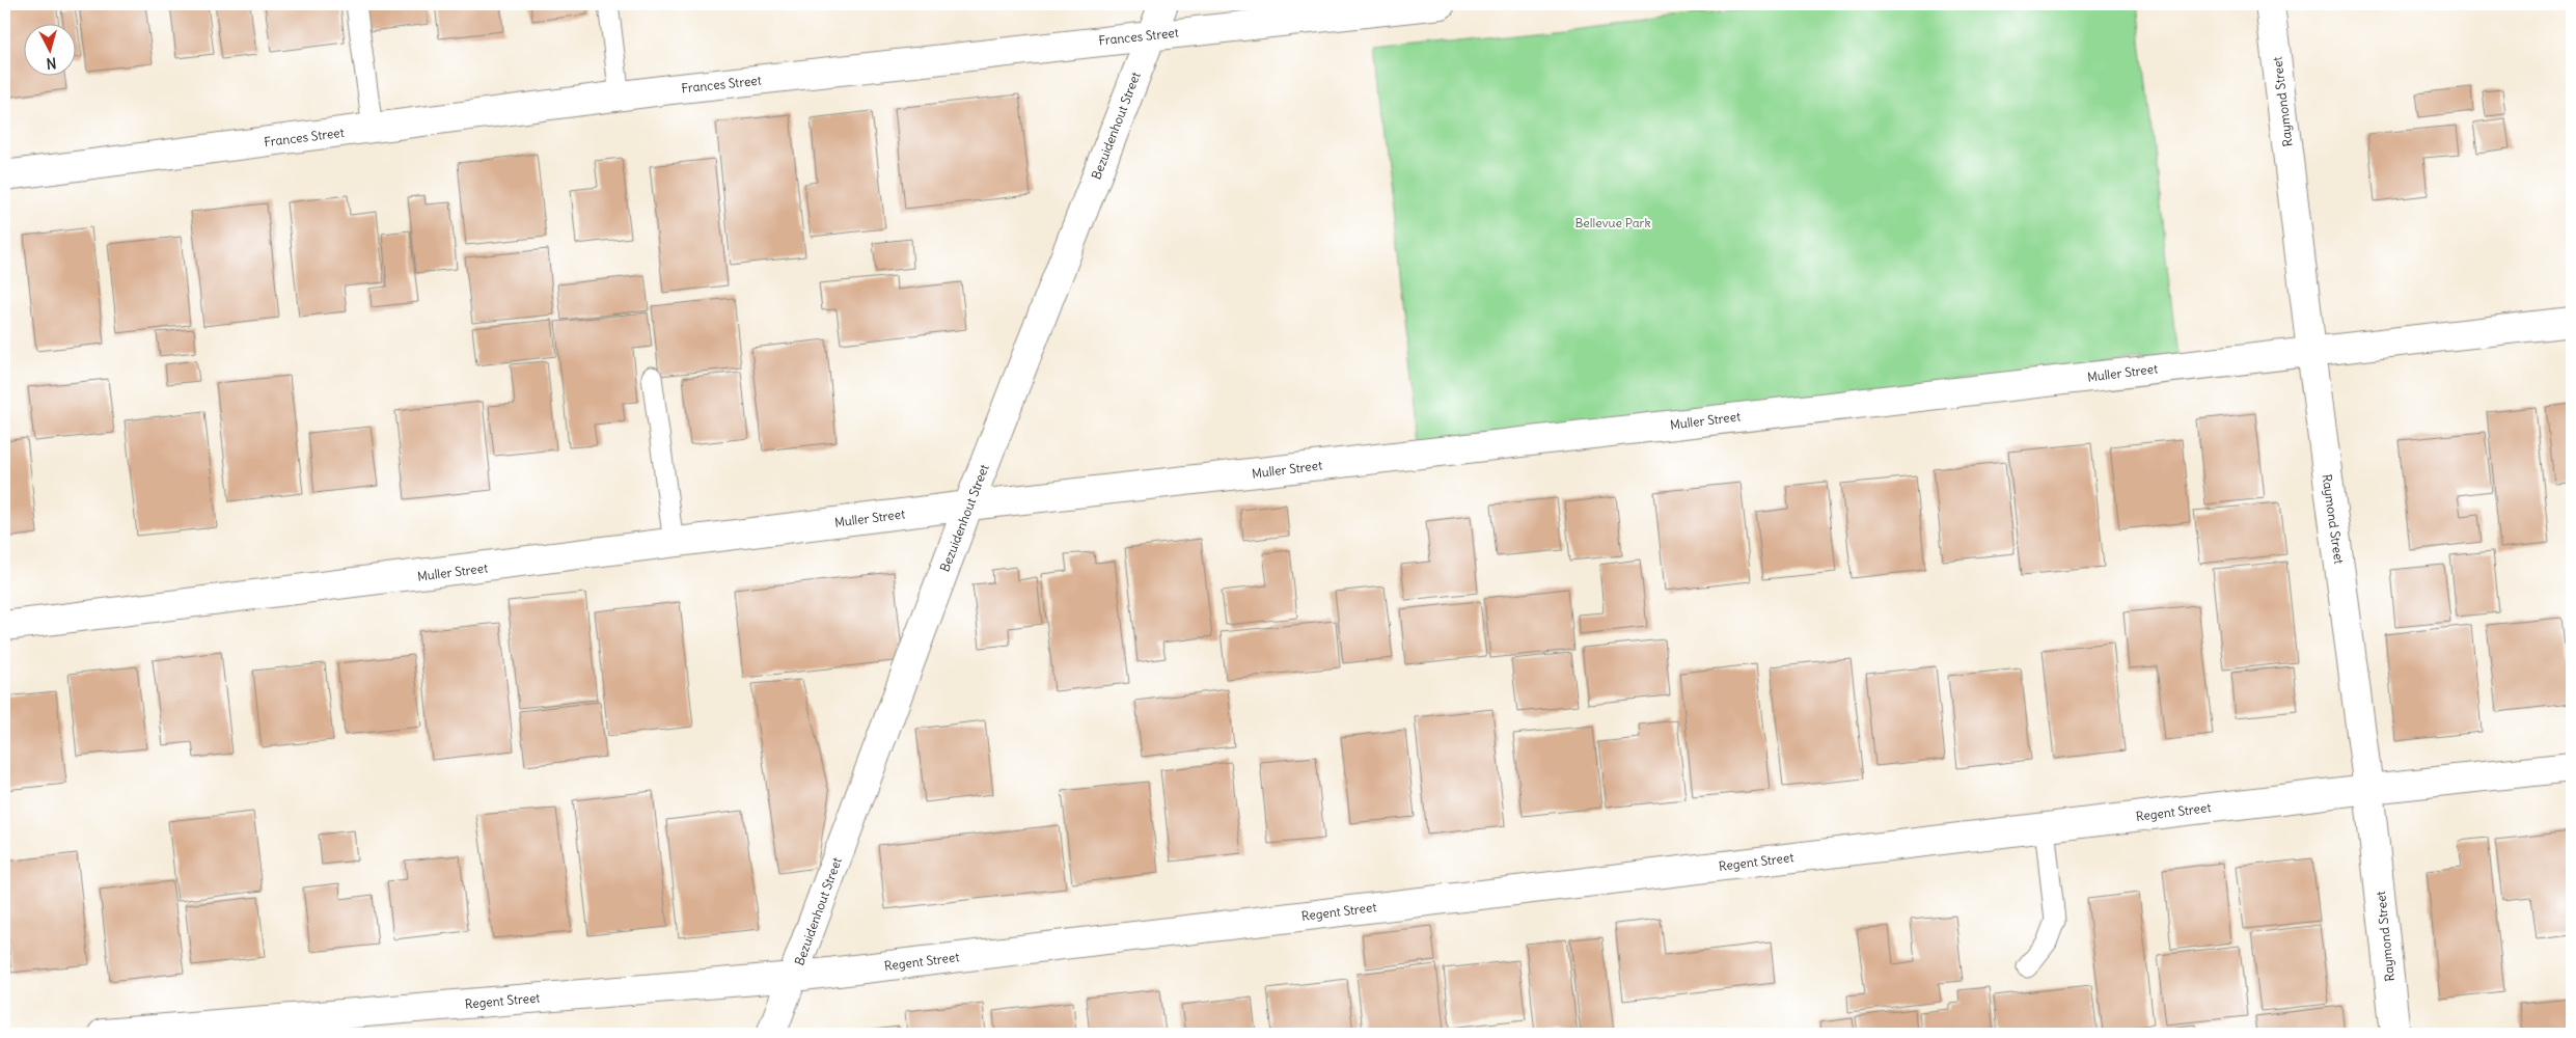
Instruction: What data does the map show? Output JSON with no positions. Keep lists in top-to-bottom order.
{
  "streets": {
    "street": [
      "Frances Street",
      "Raymond Street",
      "Bezuidenhout Street",
      "Muller Street",
      "Regent Street"
    ]
  },
  "crossings": [
    ["Frances Street", "Bezuidenhout Street"],
    ["Raymond Street", "Muller Street"],
    ["Raymond Street", "Regent Street"],
    ["Bezuidenhout Street", "Muller Street"],
    ["Bezuidenhout Street", "Regent Street"]
  ],
  "parks": ["Bellevue Park"],
  "north": "bottom"
}
